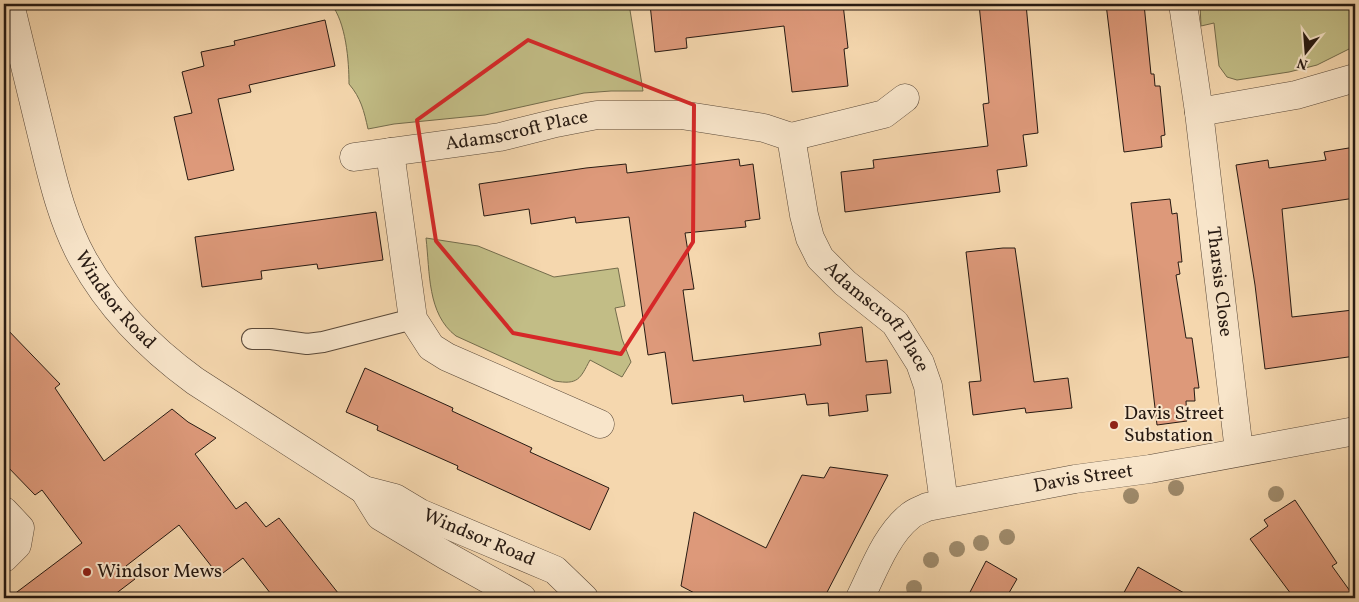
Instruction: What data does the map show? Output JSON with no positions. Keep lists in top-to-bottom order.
{
  "streets": {
    "street": [
      "Adamscroft Place",
      "Tharsis Close",
      "Windsor Road",
      "Davis Street"
    ]
  },
  "crossings": [
    ["Adamscroft Place", "Davis Street"],
    ["Tharsis Close", "Davis Street"]
  ],
  "places": ["Davis Street Substation", "Windsor Mews"],
  "north": "bottom"
}
